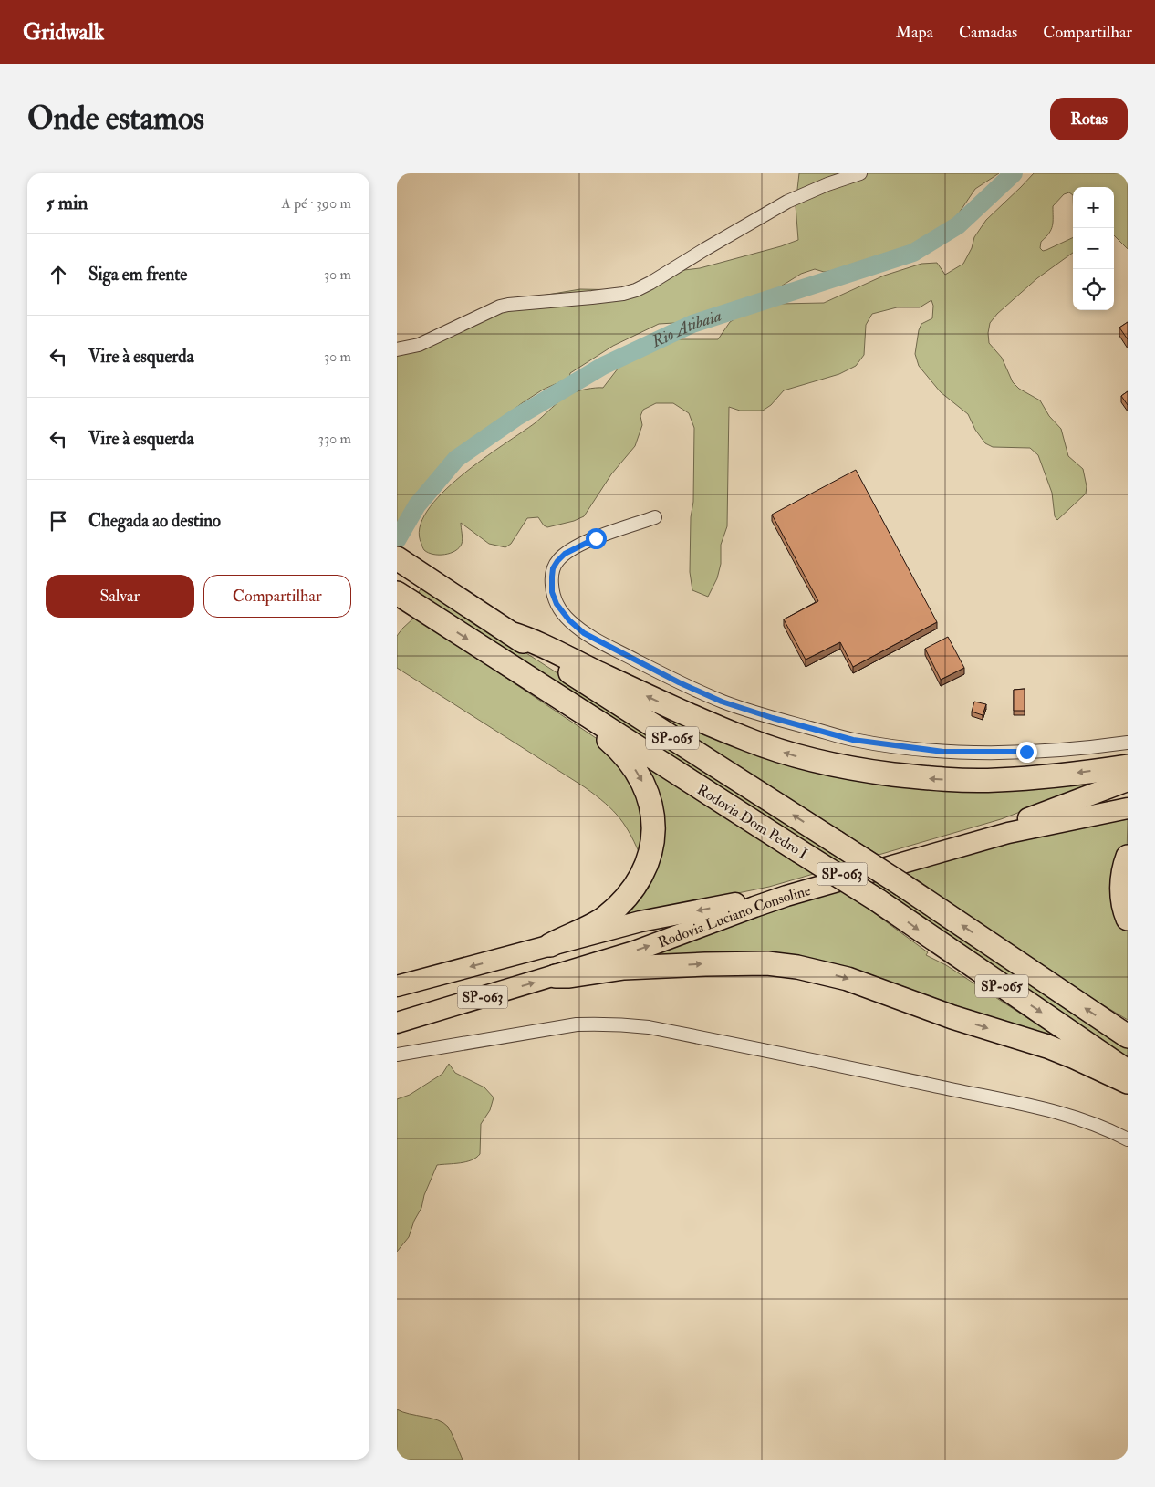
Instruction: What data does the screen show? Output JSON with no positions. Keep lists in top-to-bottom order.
{
  "streets": {
    "highway": [
      "SP-065",
      "Rodovia Dom Pedro I",
      "SP-063",
      "Rodovia Luciano Consoline"
    ]
  },
  "water": ["Rio Atibaia"],
  "page": {
    "header": "Gridwalk",
    "nav": ["Mapa", "Camadas", "Compartilhar"],
    "buttons": [
      "Rotas",
      ["Salvar", "Compartilhar"]
    ],
    "title": "Onde estamos",
    "heading": ["5 min", "A pé · 390 m"],
    "map_buttons": ["+", "−"],
    "list": [
      ["Siga em frente", "30 m"],
      ["Vire à esquerda", "30 m"],
      ["Vire à esquerda", "330 m"],
      "Chegada ao destino"
    ]
  }
}
